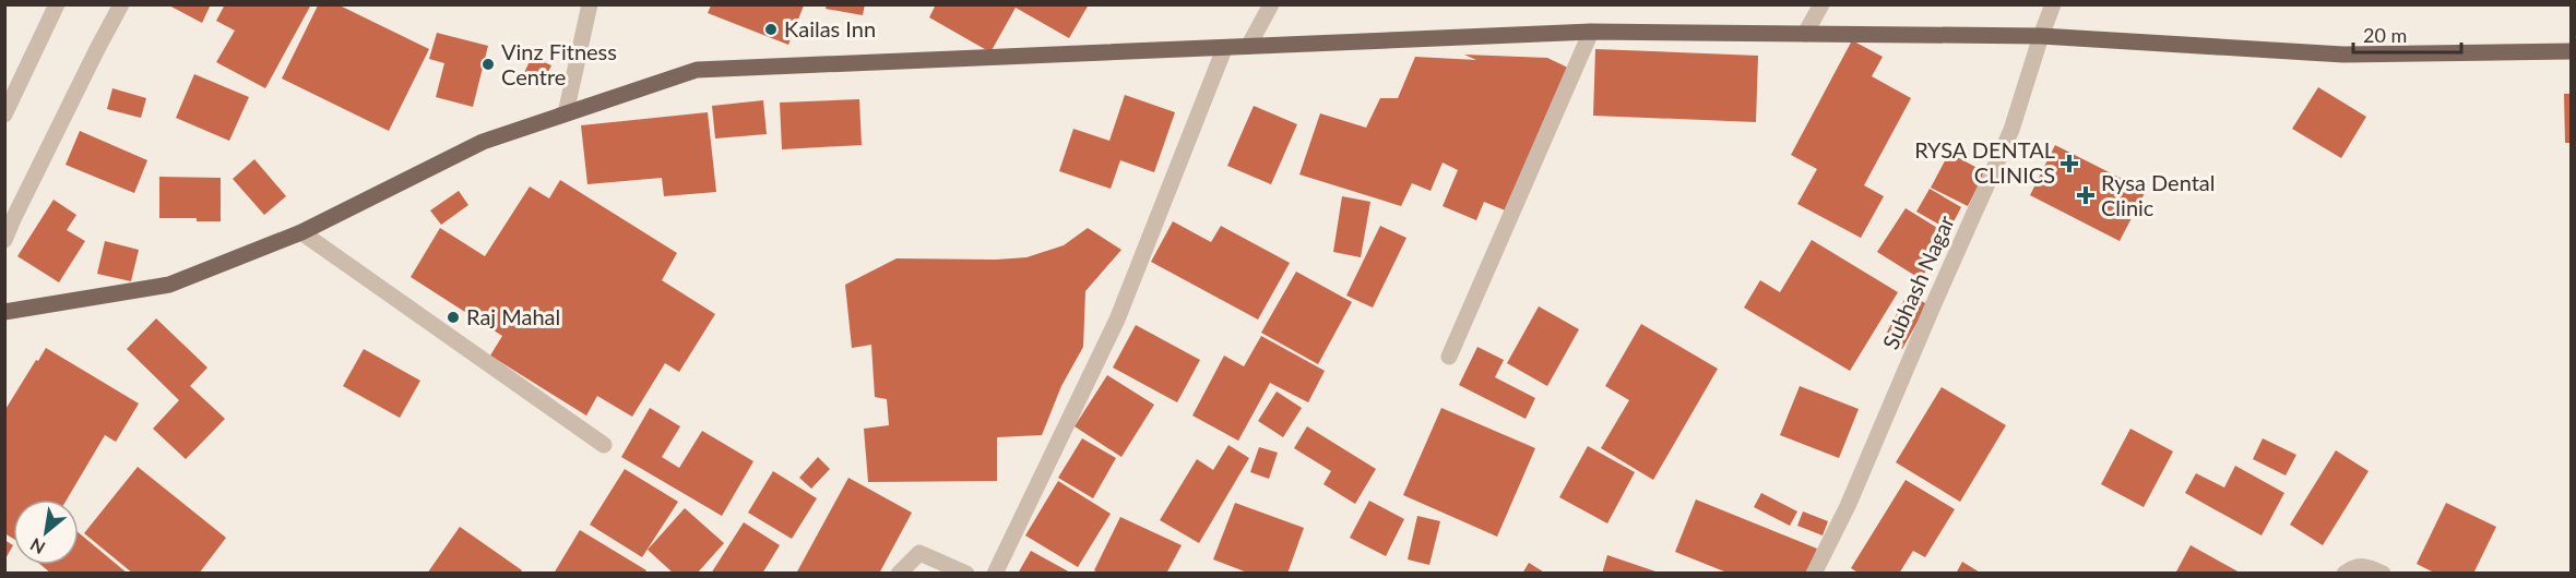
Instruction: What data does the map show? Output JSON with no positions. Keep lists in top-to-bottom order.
{
  "streets": {
    "street": ["Subhash Nagar"]
  },
  "places": {
    "other": ["Kailas Inn", "Vinz Fitness Centre", "Raj Mahal"],
    "health": ["RYSA DENTAL CLINICS", "Rysa Dental Clinic"]
  },
  "scale_bar": "20 m",
  "north": "bottom left"
}
